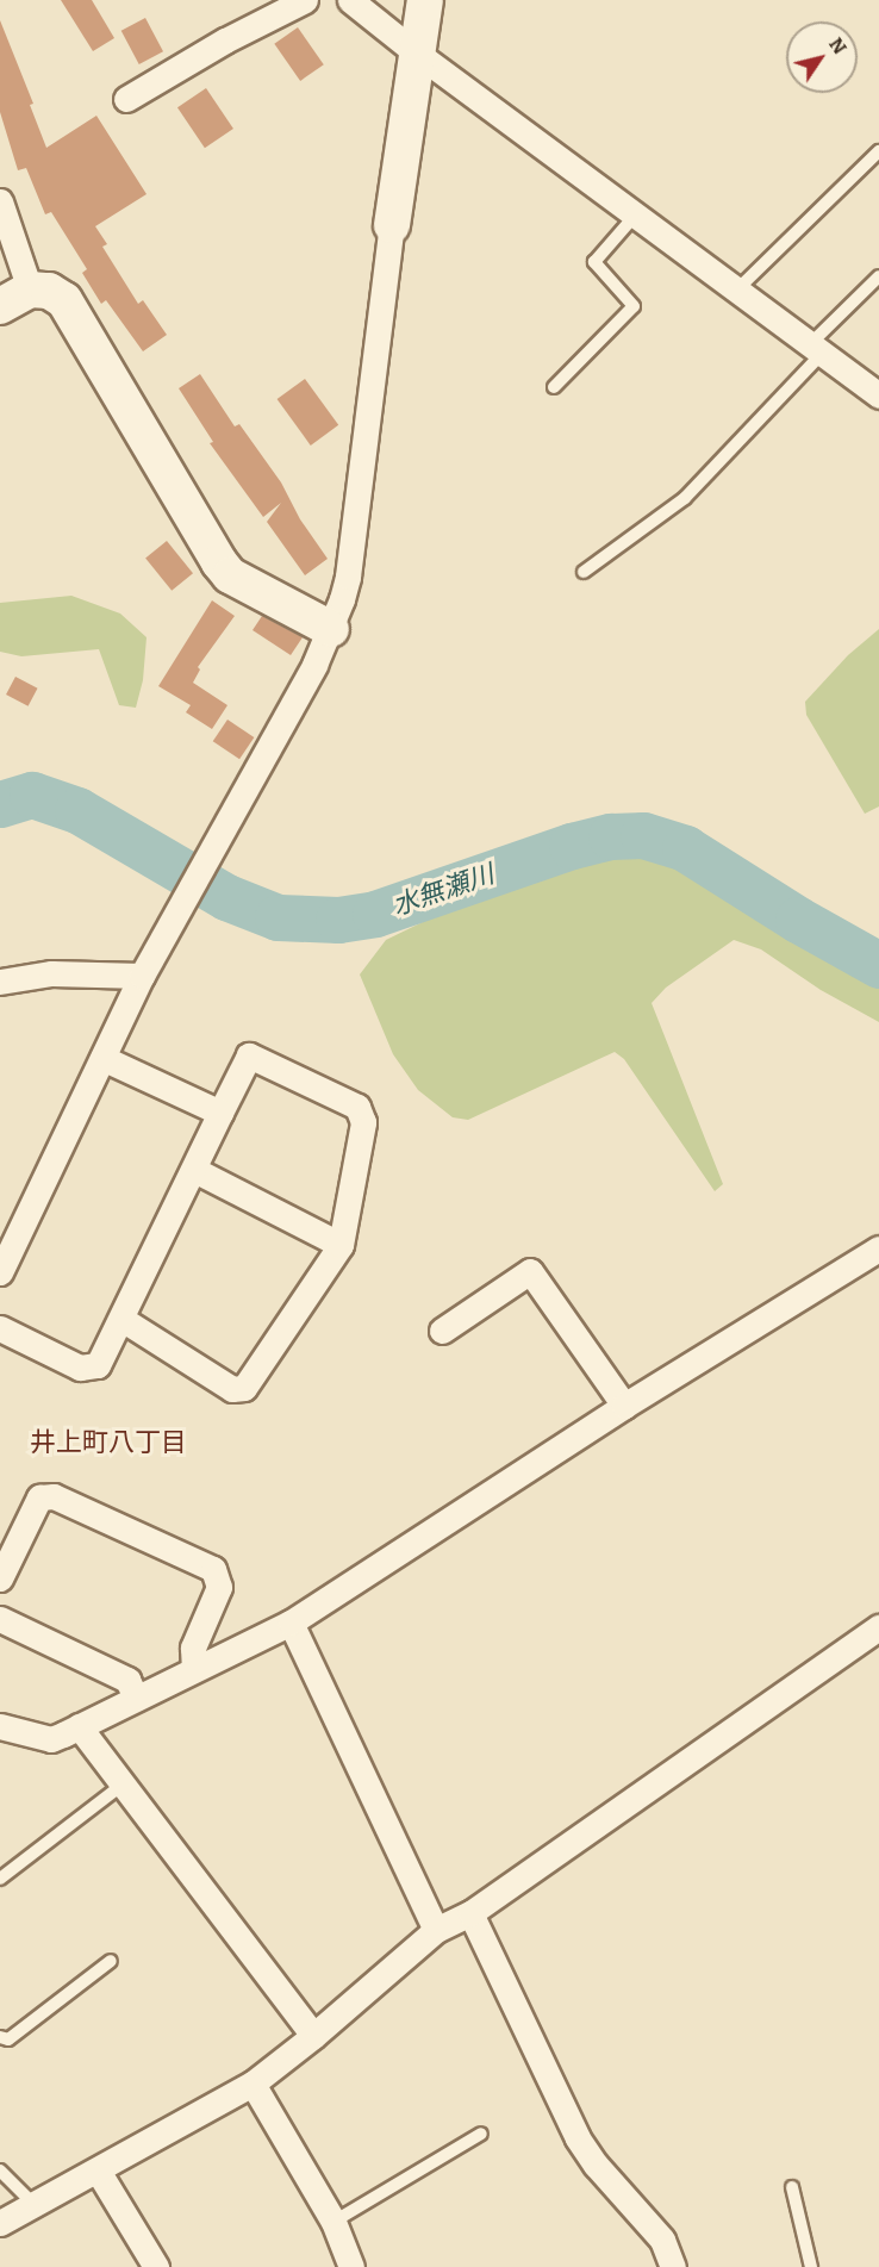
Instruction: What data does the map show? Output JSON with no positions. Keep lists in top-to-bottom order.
{
  "districts": ["井上町八丁目"],
  "water": ["水無瀬川"],
  "north": "top right"
}
